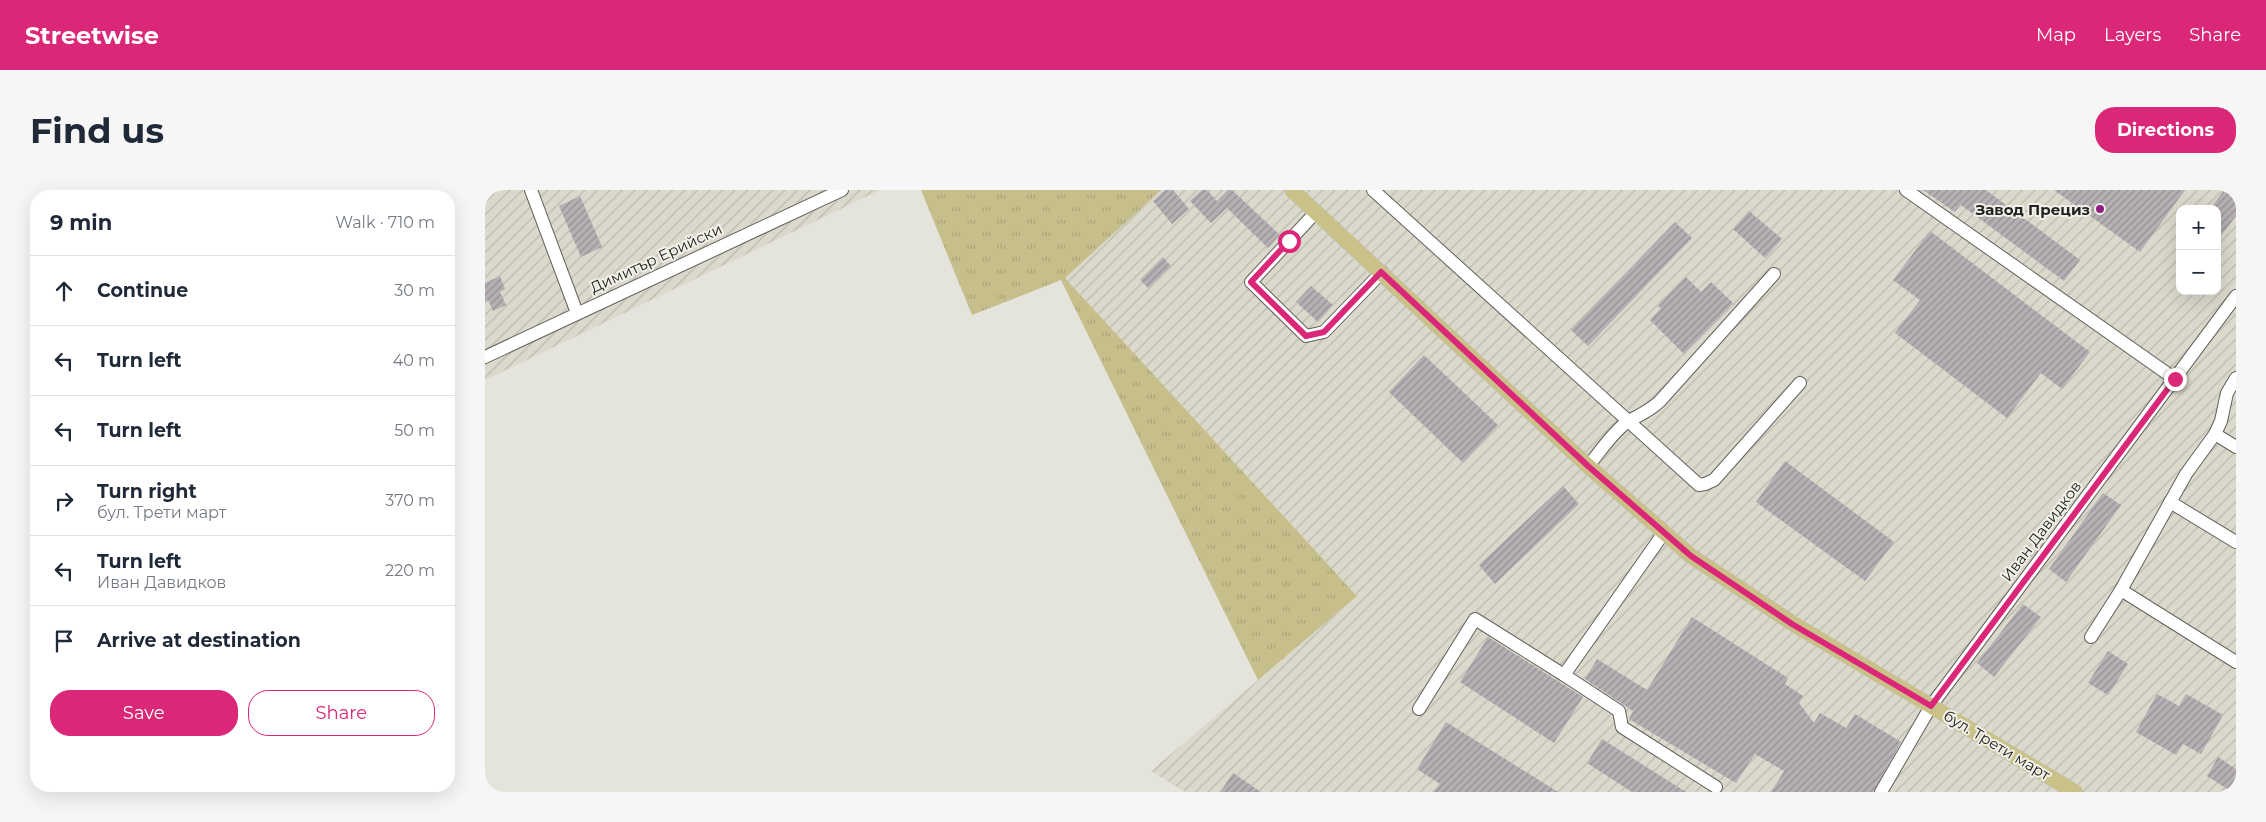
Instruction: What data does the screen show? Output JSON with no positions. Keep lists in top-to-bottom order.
{
  "streets": {
    "main road": ["бул. Трети март"],
    "street": ["Димитър Ерийски", "Иван Давидков"]
  },
  "crossings": [
    ["Иван Давидков", "бул. Трети март"]
  ],
  "places": ["Завод Прециз"],
  "page": {
    "header": "Streetwise",
    "nav": ["Map", "Layers", "Share"],
    "buttons": [
      "Directions",
      ["Save", "Share"]
    ],
    "title": "Find us",
    "heading": ["9 min", "Walk · 710 m"],
    "map_buttons": ["+", "−"],
    "list": [
      ["Continue", "30 m"],
      ["Turn left", "40 m"],
      ["Turn left", "50 m"],
      ["Turn right", "бул. Трети март", "370 m"],
      ["Turn left", "Иван Давидков", "220 m"],
      "Arrive at destination"
    ]
  }
}
